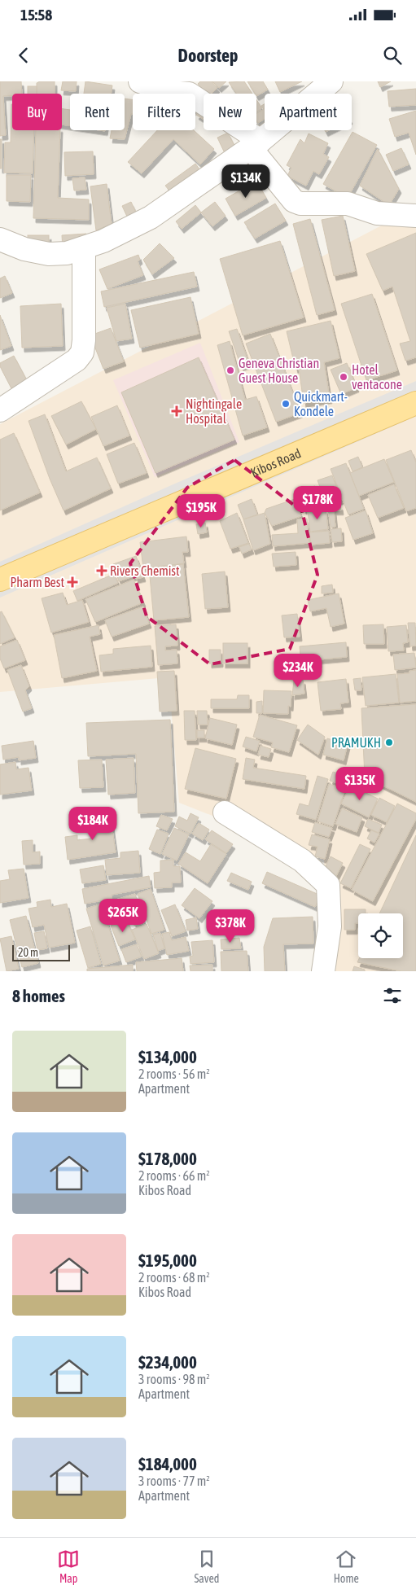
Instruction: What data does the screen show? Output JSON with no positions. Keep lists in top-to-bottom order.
{
  "streets": {
    "main road": ["Kibos Road"]
  },
  "places": {
    "other": [
      "Geneva Christian Guest House",
      "Hotel ventacone",
      "Quickmart- Kondele",
      "PRAMUKH"
    ],
    "health": ["Nightingale Hospital", "Rivers Chemist", "Pharm Best"]
  },
  "scale_bar": "20 m",
  "page": {
    "status": "15:58",
    "header": "Doorstep",
    "chip": [
      "Buy",
      "Rent",
      "Filters",
      "New",
      "Apartment"
    ],
    "price": [
      "$134K",
      "$178K",
      "$195K",
      "$234K",
      "$135K",
      "$184K",
      "$265K",
      "$378K"
    ],
    "scale": "20 m",
    "heading": "8 homes",
    "list": [
      {
        "name": "$134,000",
        "note": "2 rooms · 56 m² · Apartment"
      },
      {
        "name": "$178,000",
        "note": "2 rooms · 66 m² · Kibos Road"
      },
      {
        "name": "$195,000",
        "note": "2 rooms · 68 m² · Kibos Road"
      },
      {
        "name": "$234,000",
        "note": "3 rooms · 98 m² · Apartment"
      },
      {
        "name": "$184,000",
        "note": "3 rooms · 77 m² · Apartment"
      }
    ],
    "tabs": ["Map", "Saved", "Home"]
  }
}
